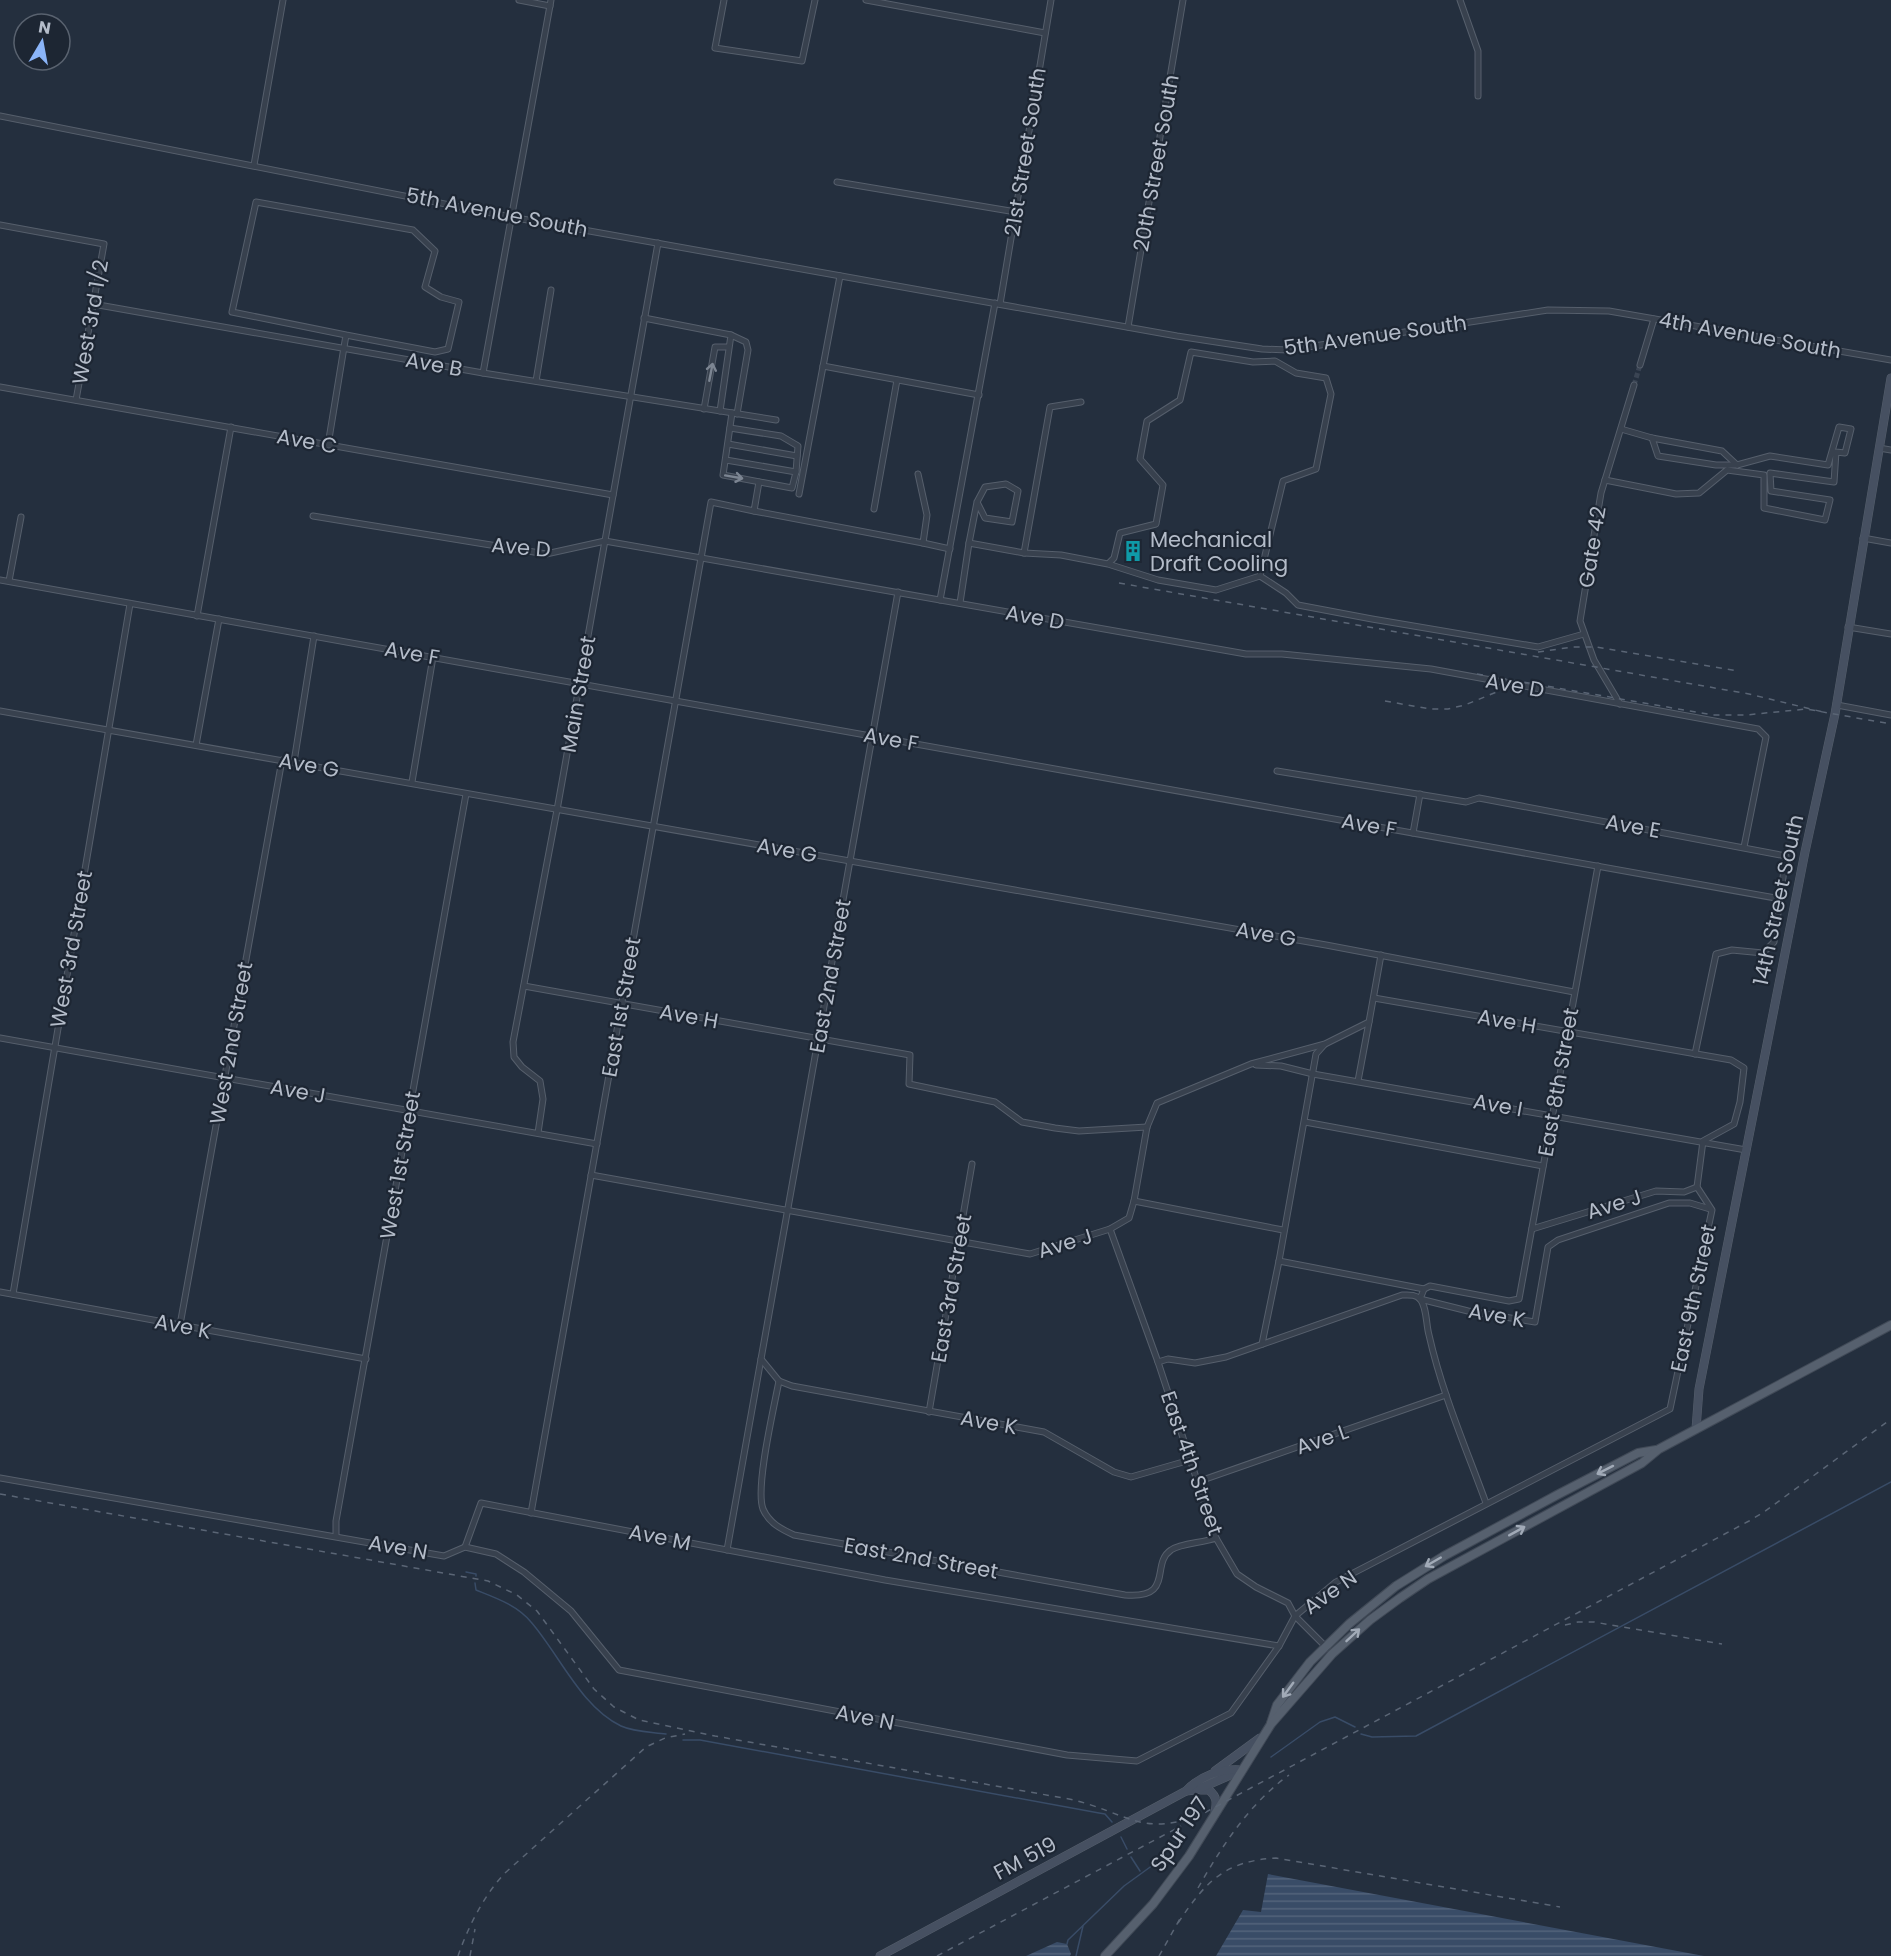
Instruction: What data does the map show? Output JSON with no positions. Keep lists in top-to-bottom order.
{
  "streets": {
    "main road": ["Spur 197"],
    "street": [
      "21st Street South",
      "20th Street South",
      "5th Avenue South",
      "West 3rd 1/2",
      "4th Avenue South",
      "Ave B",
      "Ave C",
      "Ave D",
      "Gate 42",
      "Ave F",
      "Main Street",
      "Ave G",
      "Ave E",
      "14th Street South",
      "West 3rd Street",
      "East 2nd Street",
      "East 1st Street",
      "Ave H",
      "West 2nd Street",
      "East 8th Street",
      "Ave J",
      "Ave I",
      "West 1st Street",
      "East 3rd Street",
      "East 9th Street",
      "Ave K",
      "Ave L",
      "East 4th Street",
      "Ave M",
      "Ave N",
      "FM 519"
    ]
  },
  "crossings": [
    ["21st Street South", "5th Avenue South"],
    ["21st Street South", "Ave D"],
    ["20th Street South", "5th Avenue South"],
    ["5th Avenue South", "4th Avenue South"],
    ["5th Avenue South", "Main Street"],
    ["West 3rd 1/2", "Ave B"],
    ["West 3rd 1/2", "Ave C"],
    ["Ave B", "Main Street"],
    ["Ave C", "Main Street"],
    ["Ave D", "Gate 42"],
    ["Ave D", "Main Street"],
    ["Ave D", "Ave E"],
    ["Ave D", "East 2nd Street"],
    ["Ave D", "East 1st Street"],
    ["Ave F", "Main Street"],
    ["Ave F", "Ave E"],
    ["Ave F", "West 3rd Street"],
    ["Ave F", "East 2nd Street"],
    ["Ave F", "East 1st Street"],
    ["Ave F", "East 8th Street"],
    ["Main Street", "Ave G"],
    ["Main Street", "Ave H"],
    ["Main Street", "Ave J"],
    ["Ave G", "West 3rd Street"],
    ["Ave G", "East 2nd Street"],
    ["Ave G", "East 1st Street"],
    ["Ave G", "West 2nd Street"],
    ["Ave G", "East 8th Street"],
    ["Ave G", "West 1st Street"],
    ["14th Street South", "Ave I"],
    ["West 3rd Street", "Ave J"],
    ["West 3rd Street", "Ave K"],
    ["East 2nd Street", "Ave H"],
    ["East 2nd Street", "Ave J"],
    ["East 2nd Street", "Ave K"],
    ["East 2nd Street", "East 4th Street"],
    ["East 2nd Street", "Ave M"],
    ["East 1st Street", "Ave H"],
    ["East 1st Street", "Ave J"],
    ["East 1st Street", "Ave M"],
    ["Ave H", "East 8th Street"],
    ["Ave H", "Ave J"],
    ["Ave H", "Ave I"],
    ["West 2nd Street", "Ave J"],
    ["West 2nd Street", "Ave K"],
    ["East 8th Street", "Ave J"],
    ["East 8th Street", "Ave I"],
    ["Ave J", "Ave I"],
    ["Ave J", "West 1st Street"],
    ["Ave J", "East 3rd Street"],
    ["Ave J", "East 9th Street"],
    ["Ave J", "East 4th Street"],
    ["West 1st Street", "Ave K"],
    ["West 1st Street", "Ave N"],
    ["East 3rd Street", "Ave K"],
    ["East 9th Street", "Ave K"],
    ["East 9th Street", "Ave N"],
    ["Ave K", "East 4th Street"],
    ["Ave L", "East 4th Street"],
    ["East 4th Street", "Ave N"],
    ["Ave M", "Ave N"],
    ["Spur 197", "FM 519"]
  ],
  "places": {
    "building": ["Mechanical Draft Cooling"]
  },
  "north": "top"
}
